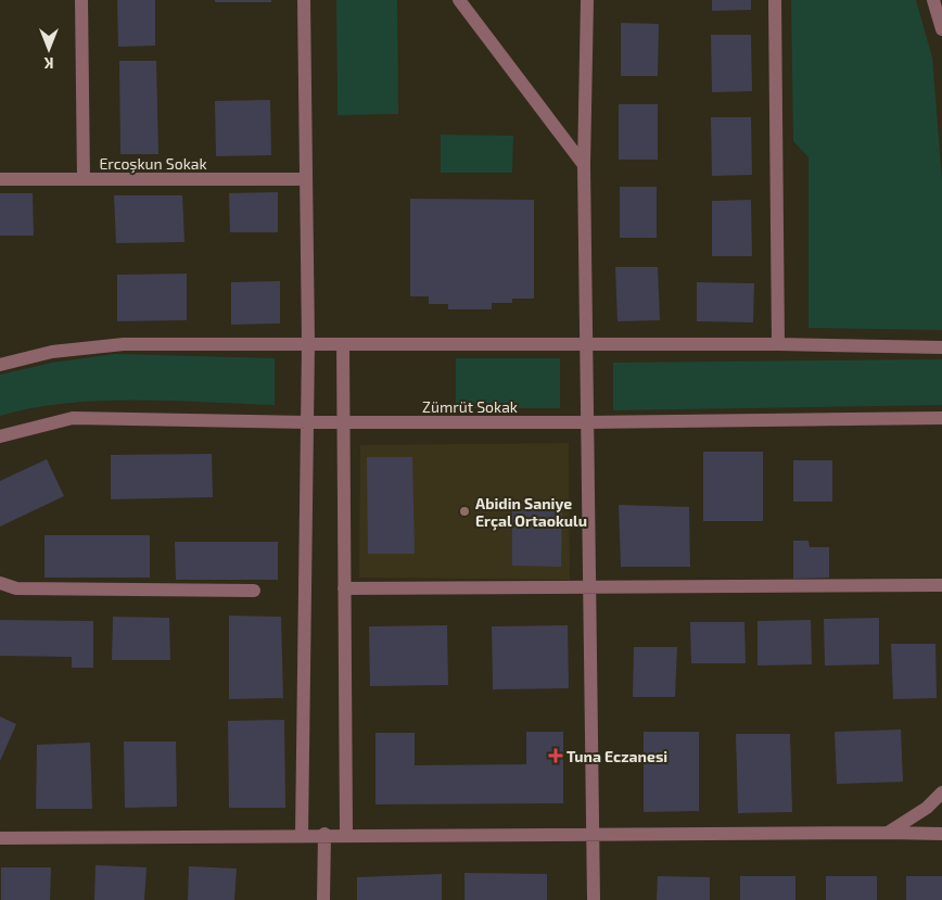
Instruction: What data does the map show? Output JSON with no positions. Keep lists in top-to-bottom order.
{
  "streets": {
    "street": ["Ercoşkun Sokak", "Zümrüt Sokak"]
  },
  "places": {
    "other": ["Abidin Saniye Erçal Ortaokulu"],
    "health": ["Tuna Eczanesi"]
  },
  "north": "bottom"
}
